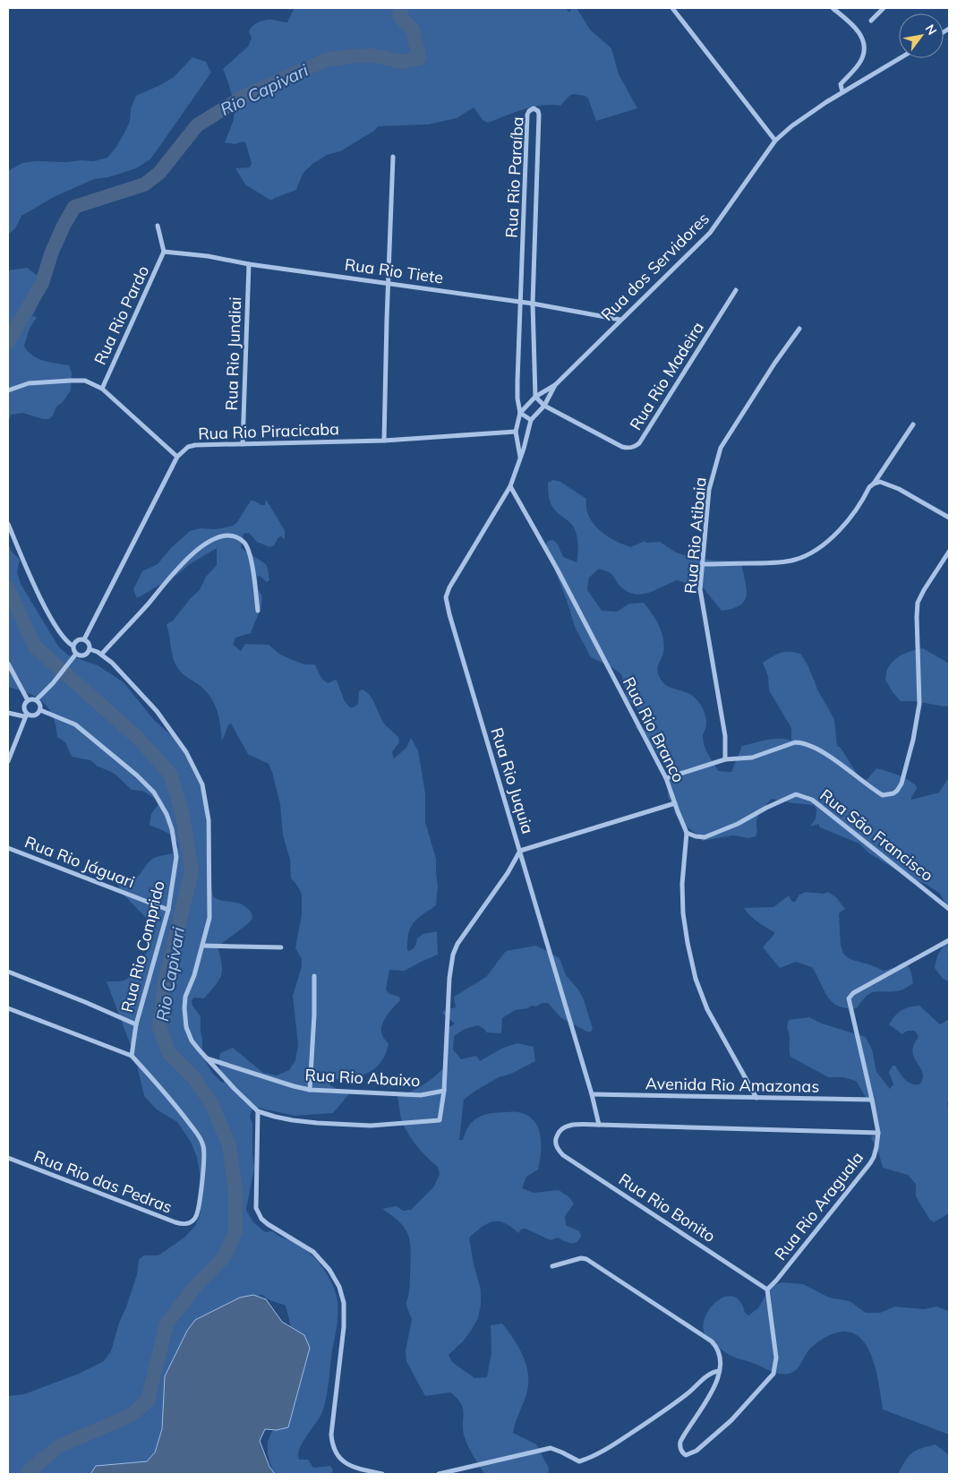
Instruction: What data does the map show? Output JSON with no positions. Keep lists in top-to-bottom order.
{
  "streets": {
    "street": [
      "Rua Rio Paraíba",
      "Rua dos Servidores",
      "Rua Rio Tiete",
      "Rua Rio Pardo",
      "Rua Rio Jundiai",
      "Rua Rio Madeira",
      "Rua Rio Piracicaba",
      "Rua Rio Atibaia",
      "Rua Rio Branco",
      "Rua Rio Juquia",
      "Rua São Francisco",
      "Rua Rio Jáguari",
      "Rua Rio Comprido",
      "Rua Rio Abaixo",
      "Avenida Rio Amazonas",
      "Rua Rio das Pedras",
      "Rua Rio Araguala",
      "Rua Rio Bonito"
    ]
  },
  "crossings": [
    ["Rua Rio Paraíba", "Rua dos Servidores"],
    ["Rua Rio Paraíba", "Rua Rio Tiete"],
    ["Rua Rio Paraíba", "Rua Rio Madeira"],
    ["Rua Rio Paraíba", "Rua Rio Piracicaba"],
    ["Rua Rio Paraíba", "Rua Rio Juquia"],
    ["Rua dos Servidores", "Rua Rio Tiete"],
    ["Rua dos Servidores", "Rua Rio Madeira"],
    ["Rua dos Servidores", "Rua Rio Juquia"],
    ["Rua Rio Tiete", "Rua Rio Pardo"],
    ["Rua Rio Tiete", "Rua Rio Jundiai"],
    ["Rua Rio Pardo", "Rua Rio Piracicaba"],
    ["Rua Rio Jundiai", "Rua Rio Piracicaba"],
    ["Rua Rio Piracicaba", "Rua Rio Juquia"],
    ["Rua Rio Branco", "Rua Rio Juquia"],
    ["Rua Rio Branco", "Rua São Francisco"],
    ["Rua Rio Branco", "Avenida Rio Amazonas"],
    ["Rua Rio Juquia", "Avenida Rio Amazonas"],
    ["Rua Rio Juquia", "Rua Rio Bonito"],
    ["Rua Rio Jáguari", "Rua Rio Comprido"],
    ["Rua Rio Comprido", "Rua Rio das Pedras"],
    ["Rua Rio Araguala", "Rua Rio Bonito"]
  ],
  "water": ["Rio Capivari"],
  "north": "top right"
}
